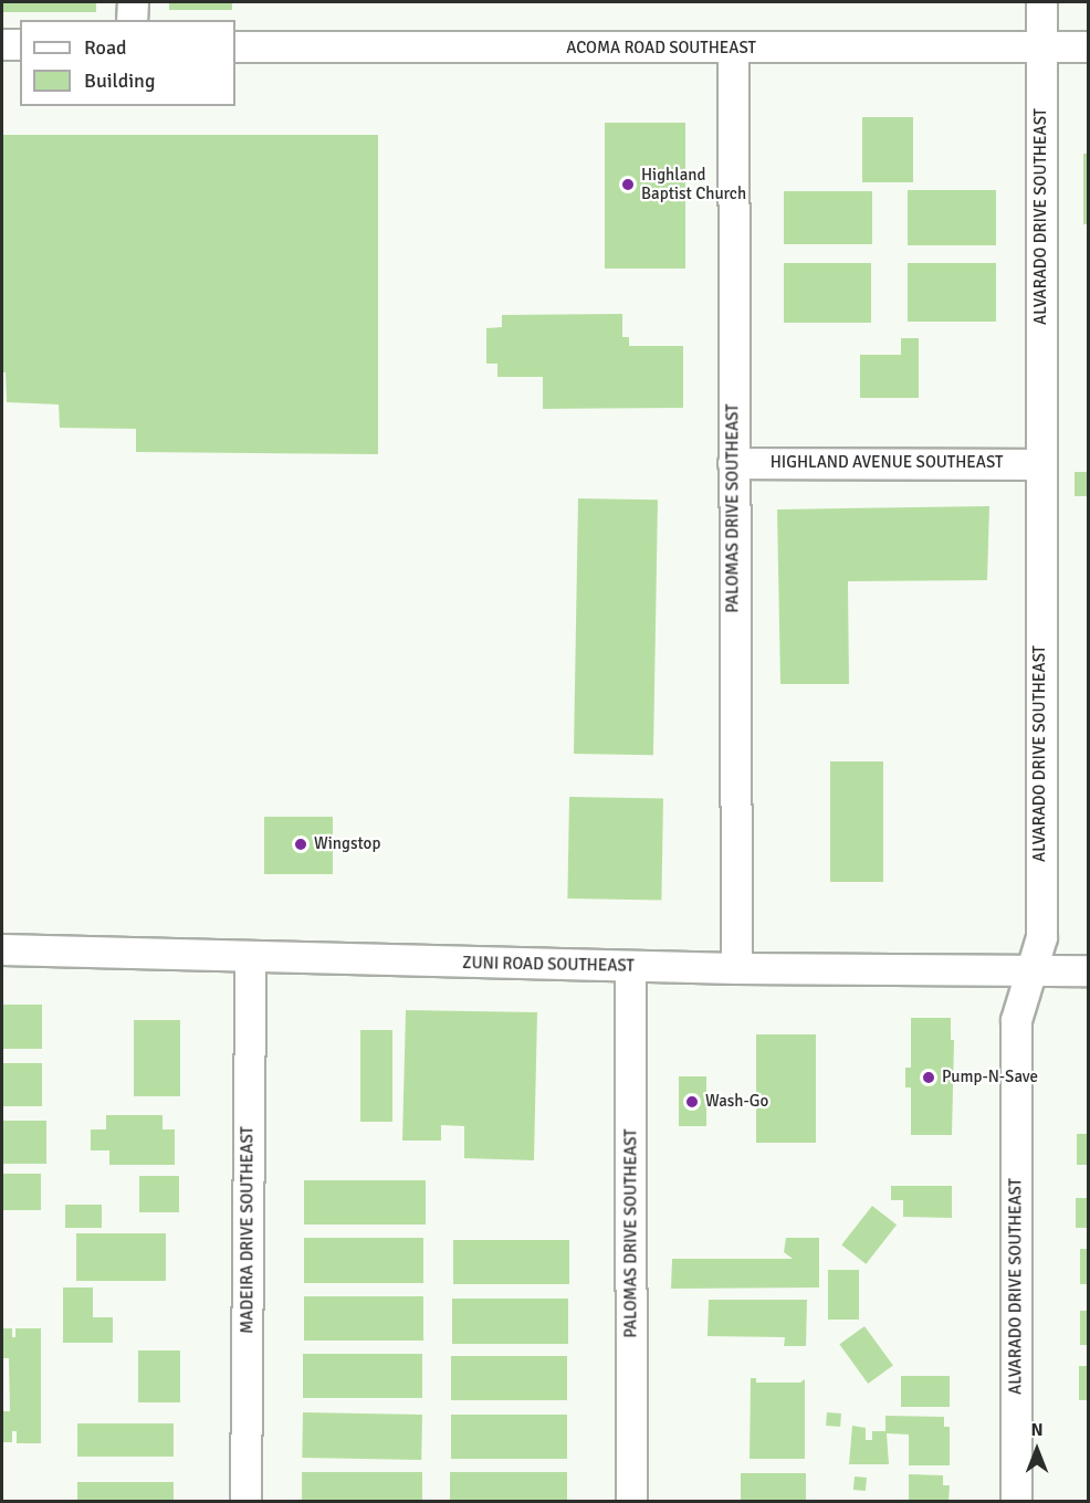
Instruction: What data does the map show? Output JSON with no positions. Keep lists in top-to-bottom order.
{
  "streets": {
    "street": [
      "ACOMA ROAD SOUTHEAST",
      "ALVARADO DRIVE SOUTHEAST",
      "HIGHLAND AVENUE SOUTHEAST",
      "PALOMAS DRIVE SOUTHEAST",
      "ZUNI ROAD SOUTHEAST",
      "MADEIRA DRIVE SOUTHEAST"
    ]
  },
  "crossings": [
    ["ACOMA ROAD SOUTHEAST", "ALVARADO DRIVE SOUTHEAST"],
    ["ACOMA ROAD SOUTHEAST", "PALOMAS DRIVE SOUTHEAST"],
    ["ALVARADO DRIVE SOUTHEAST", "HIGHLAND AVENUE SOUTHEAST"],
    ["ALVARADO DRIVE SOUTHEAST", "ZUNI ROAD SOUTHEAST"],
    ["HIGHLAND AVENUE SOUTHEAST", "PALOMAS DRIVE SOUTHEAST"],
    ["PALOMAS DRIVE SOUTHEAST", "ZUNI ROAD SOUTHEAST"],
    ["ZUNI ROAD SOUTHEAST", "MADEIRA DRIVE SOUTHEAST"]
  ],
  "places": [
    "Highland Baptist Church",
    "Wingstop",
    "Pump-N-Save",
    "Wash-Go"
  ],
  "legend": ["Road", "Building"],
  "north": "top"
}
